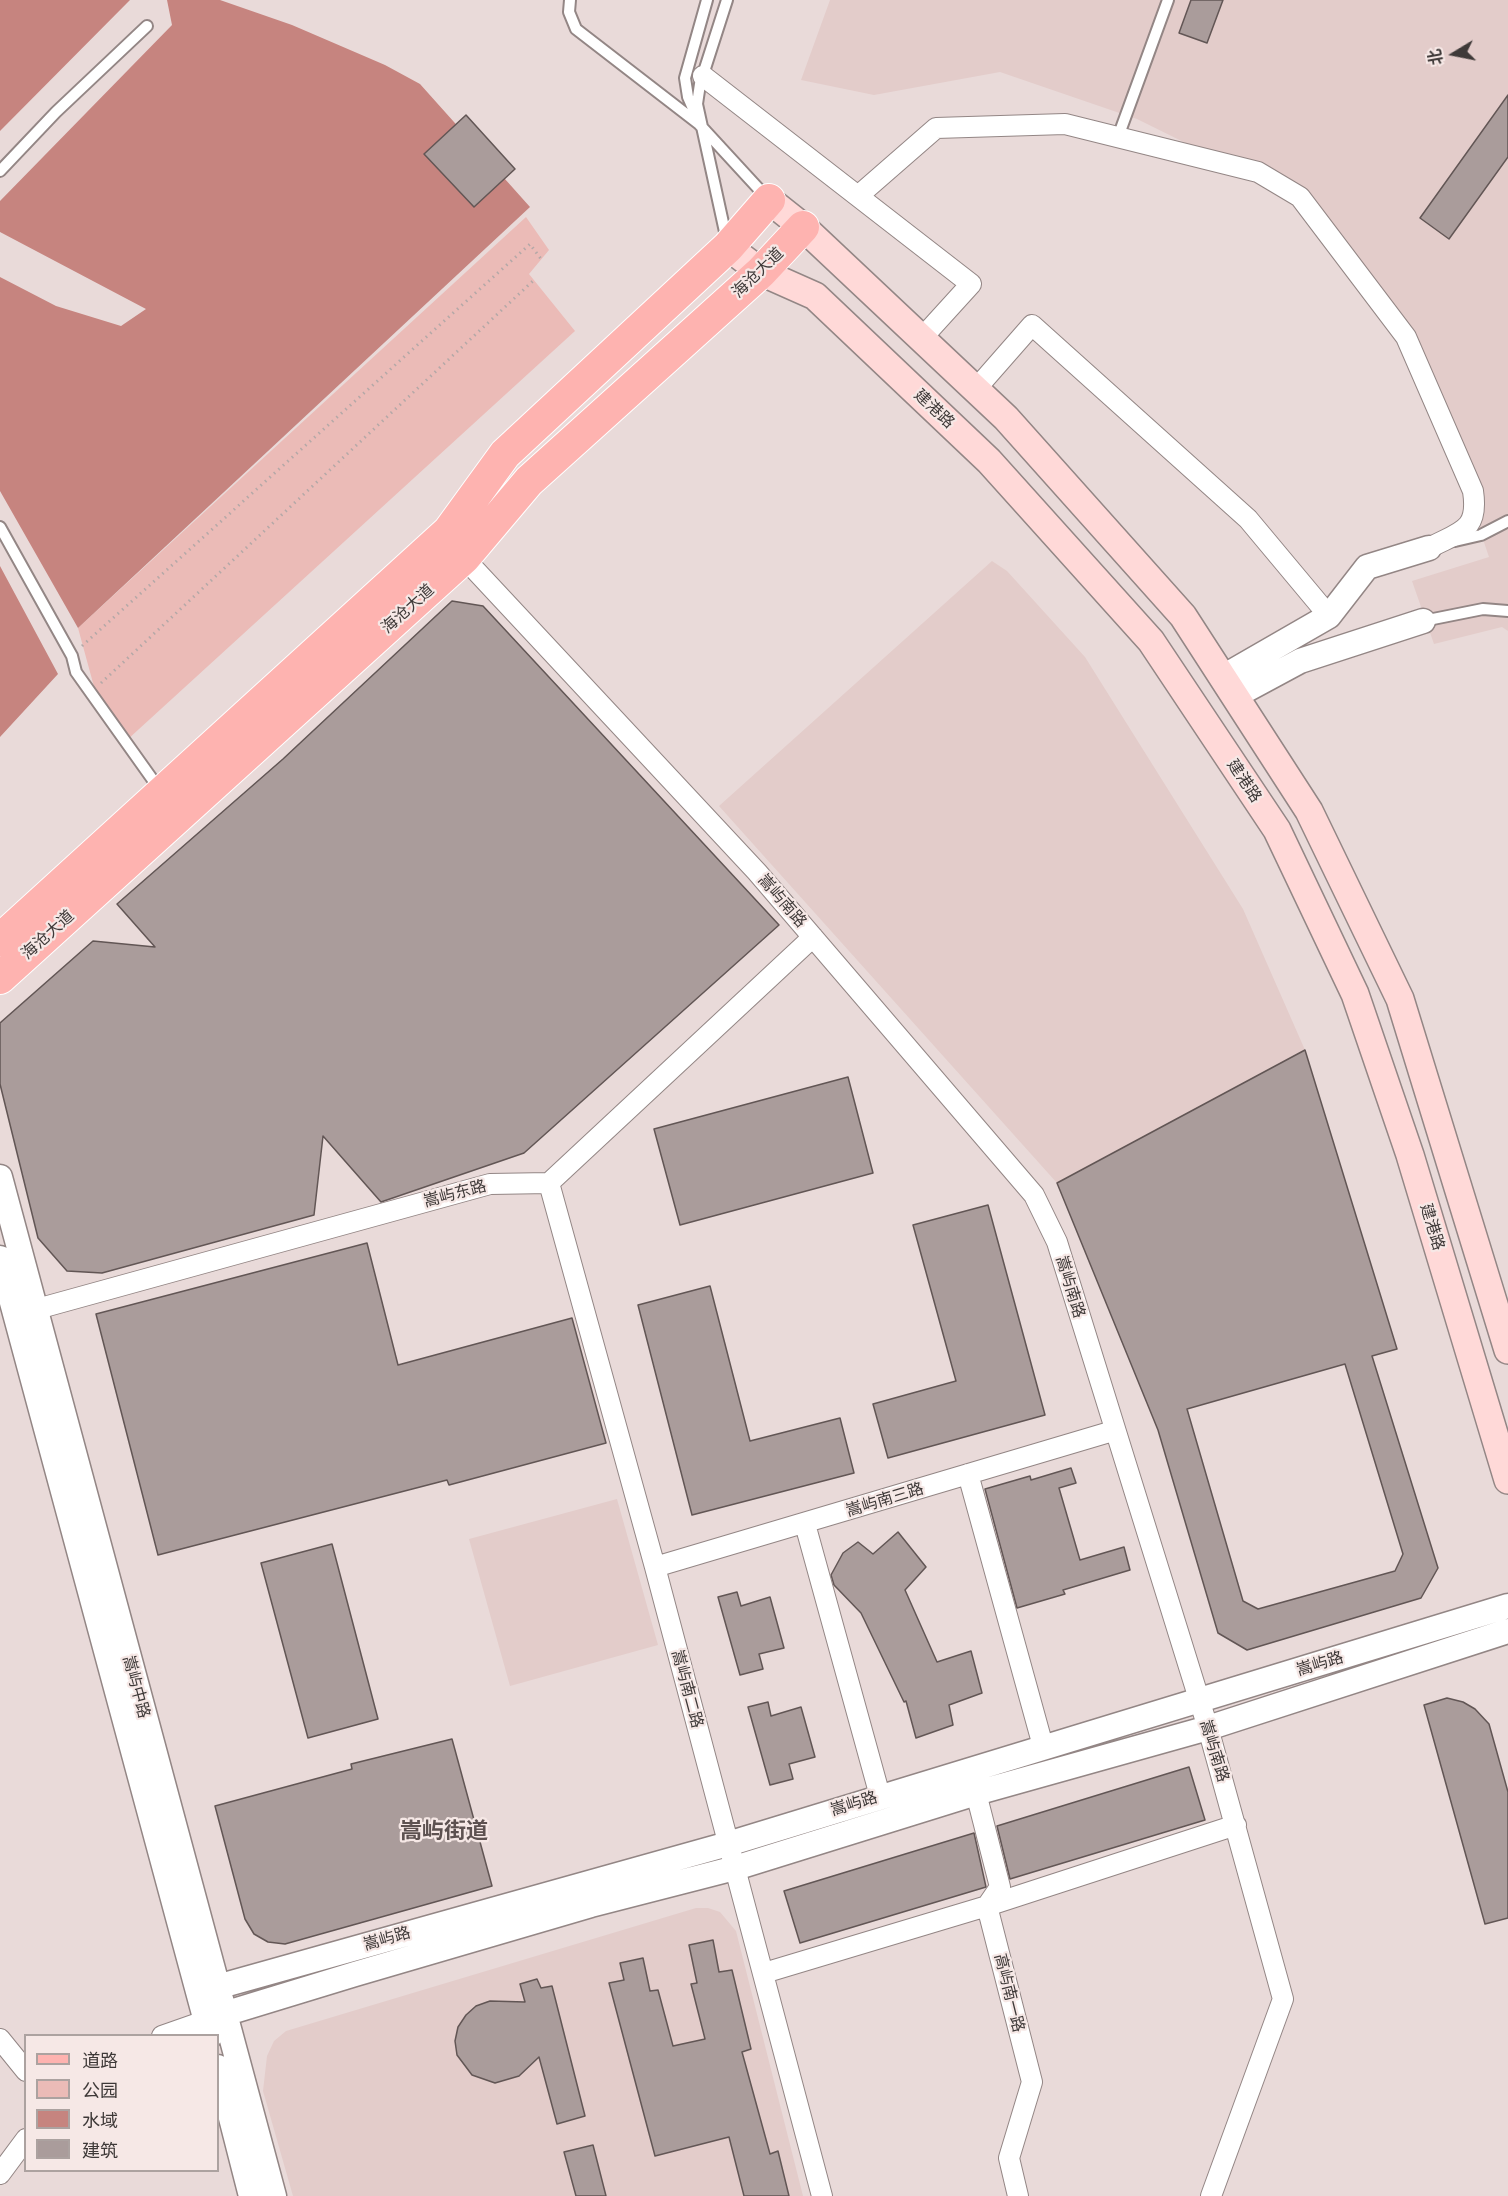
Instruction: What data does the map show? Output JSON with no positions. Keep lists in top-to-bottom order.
{
  "streets": {
    "main road": ["海沧大道", "建港路"],
    "street": [
      "嵩屿南路",
      "嵩屿东路",
      "嵩屿南三路",
      "嵩屿路",
      "嵩屿中路",
      "嵩屿南二路",
      "高屿南一路"
    ]
  },
  "crossings": [
    ["海沧大道", "建港路"],
    ["海沧大道", "嵩屿南路"],
    ["嵩屿南路", "嵩屿南三路"],
    ["嵩屿南路", "嵩屿路"],
    ["嵩屿东路", "嵩屿中路"],
    ["嵩屿东路", "嵩屿南二路"],
    ["嵩屿南三路", "嵩屿南二路"],
    ["嵩屿路", "嵩屿中路"],
    ["嵩屿路", "嵩屿南二路"]
  ],
  "districts": ["嵩屿街道"],
  "legend": [
    "道路",
    "公园",
    "水域",
    "建筑"
  ],
  "north": "left"
}
